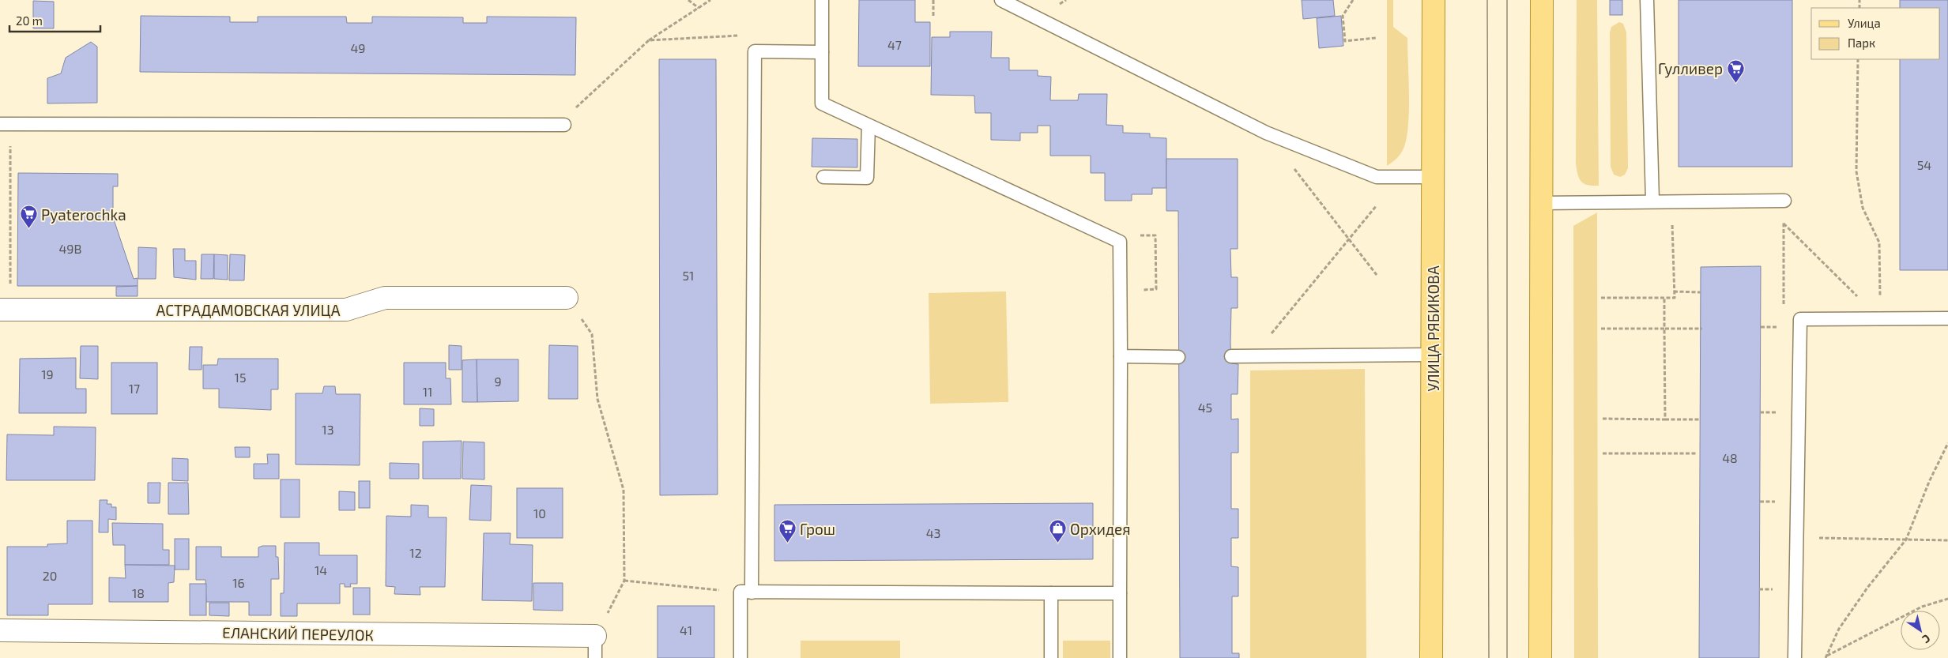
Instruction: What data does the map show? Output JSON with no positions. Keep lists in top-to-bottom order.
{
  "streets": {
    "main road": ["УЛИЦА РЯБИКОВА"],
    "street": ["АСТРАДАМОВСКАЯ УЛИЦА", "ЕЛАНСКИЙ ПЕРЕУЛОК"]
  },
  "places": {
    "supermarket": ["Гулливер", "Pyaterochka", "Грош"],
    "shop": ["Орхидея"]
  },
  "house_numbers": [
    "47",
    "49",
    "54",
    "49В",
    "51",
    "19",
    "15",
    "9",
    "17",
    "11",
    "45",
    "13",
    "48",
    "10",
    "43",
    "12",
    "14",
    "20",
    "16",
    "18",
    "41"
  ],
  "legend": ["Улица", "Парк"],
  "scale_bar": "20 m",
  "north": "bottom right"
}
